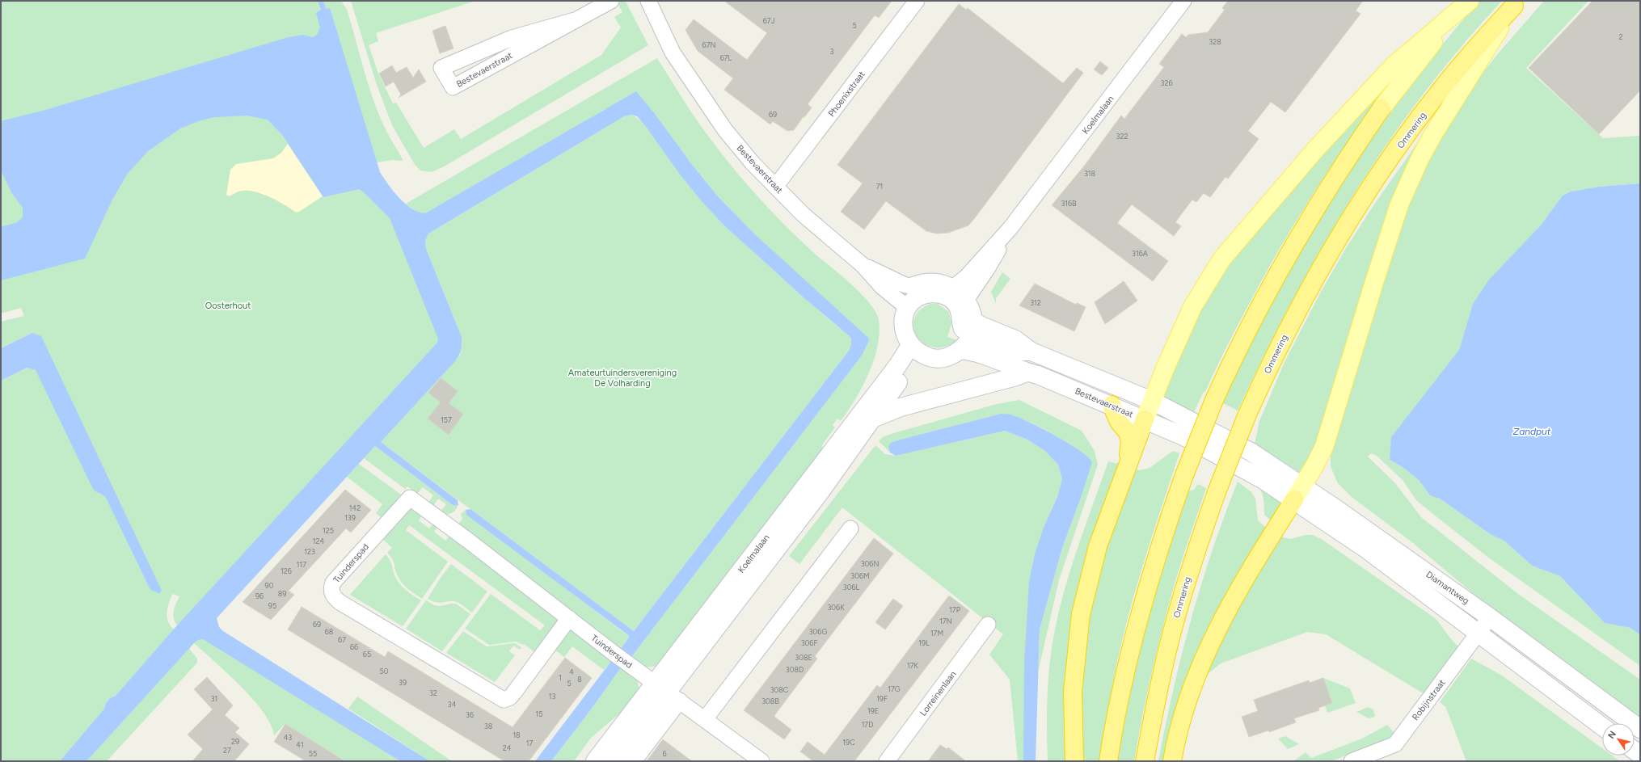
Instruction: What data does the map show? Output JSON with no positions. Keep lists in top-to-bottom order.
{
  "streets": {
    "highway": ["Ommering"],
    "street": [
      "Bestevaerstraat",
      "Phoenixstraat",
      "Koelmalaan",
      "Tuinderspad",
      "Diamantweg",
      "Lorreinenlaan",
      "Robijnstraat"
    ]
  },
  "crossings": [
    ["Bestevaerstraat", "Phoenixstraat"],
    ["Bestevaerstraat", "Diamantweg"],
    ["Koelmalaan", "Tuinderspad"],
    ["Diamantweg", "Robijnstraat"]
  ],
  "water": ["Zandput"],
  "parks": ["Oosterhout", "Amateurtuindersvereniging De Volharding"],
  "house_numbers": [
    "67J",
    "5",
    "2",
    "328",
    "67N",
    "3",
    "67L",
    "326",
    "69",
    "322",
    "318",
    "71",
    "316B",
    "316A",
    "312",
    "157",
    "142",
    "139",
    "125",
    "124",
    "123",
    "306N",
    "117",
    "126",
    "306M",
    "90",
    "306L",
    "89",
    "96",
    "95",
    "306K",
    "17P",
    "17N",
    "69",
    "68",
    "306G",
    "17M",
    "67",
    "306F",
    "19L",
    "66",
    "65",
    "308E",
    "17K",
    "308D",
    "50",
    "4",
    "1",
    "8",
    "39",
    "5",
    "17G",
    "308C",
    "32",
    "13",
    "31",
    "19F",
    "308B",
    "34",
    "19E",
    "15",
    "36",
    "17D",
    "38",
    "18",
    "43",
    "29",
    "19C",
    "17",
    "41",
    "24",
    "27",
    "55",
    "6"
  ],
  "north": "top left"
}
